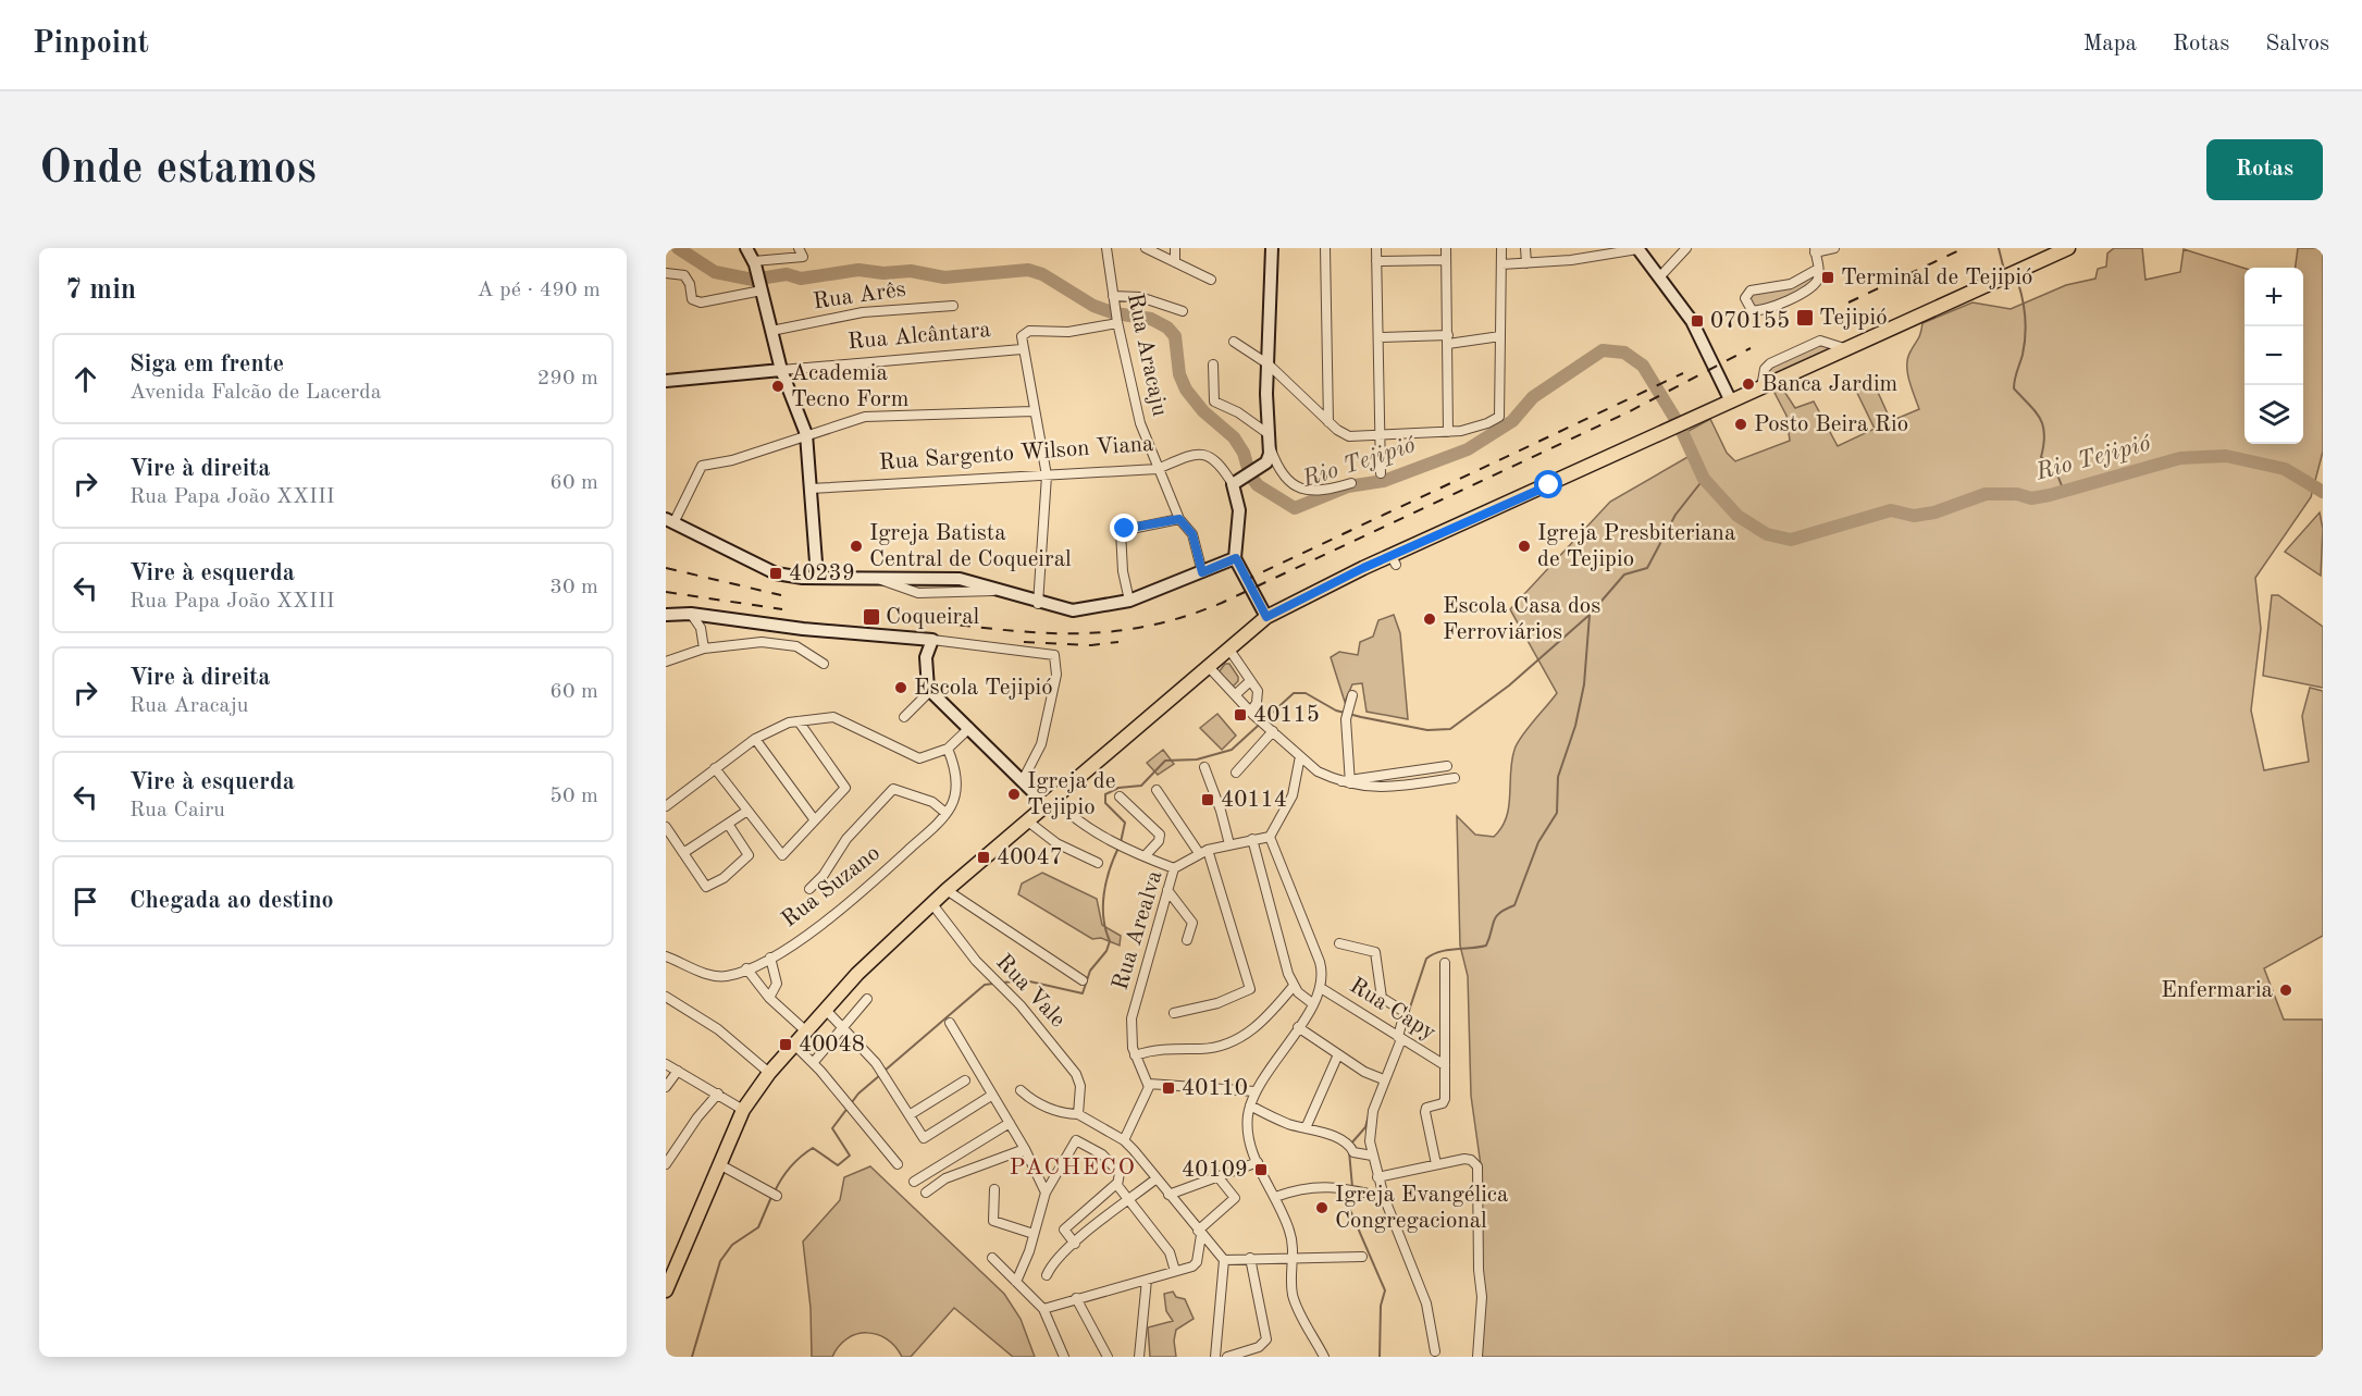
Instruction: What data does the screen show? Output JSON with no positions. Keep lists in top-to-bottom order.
{
  "streets": {
    "street": [
      "Rua Arês",
      "Rua Alcântara",
      "Rua Aracaju",
      "Rua Sargento Wilson Viana",
      "Rua Suzano",
      "Rua Arealva",
      "Rua Vale",
      "Rua Capy"
    ]
  },
  "crossings": [
    ["Rua Aracaju", "Rua Sargento Wilson Viana"]
  ],
  "districts": ["PACHECO"],
  "water": ["Rio Tejipió"],
  "places": {
    "transit": [
      "Terminal de Tejipió",
      "Tejipió",
      "070155",
      "40239",
      "Coqueiral",
      "40115",
      "40114",
      "40047",
      "40048",
      "40110",
      "40109"
    ],
    "other": [
      "Banca Jardim",
      "Academia Tecno Form",
      "Posto Beira Rio",
      "Igreja Batista Central de Coqueiral",
      "Igreja Presbiteriana de Tejipio",
      "Escola Casa dos Ferroviários",
      "Escola Tejipió",
      "Igreja de Tejipio",
      "Enfermaria",
      "Igreja Evangélica Congregacional"
    ]
  },
  "page": {
    "header": "Pinpoint",
    "nav": ["Mapa", "Rotas", "Salvos"],
    "buttons": "Rotas",
    "title": "Onde estamos",
    "heading": ["7 min", "A pé · 490 m"],
    "map_buttons": ["+", "−"],
    "list": [
      ["Siga em frente", "Avenida Falcão de Lacerda", "290 m"],
      ["Vire à direita", "Rua Papa João XXIII", "60 m"],
      ["Vire à esquerda", "Rua Papa João XXIII", "30 m"],
      ["Vire à direita", "Rua Aracaju", "60 m"],
      ["Vire à esquerda", "Rua Cairu", "50 m"],
      "Chegada ao destino"
    ]
  }
}
